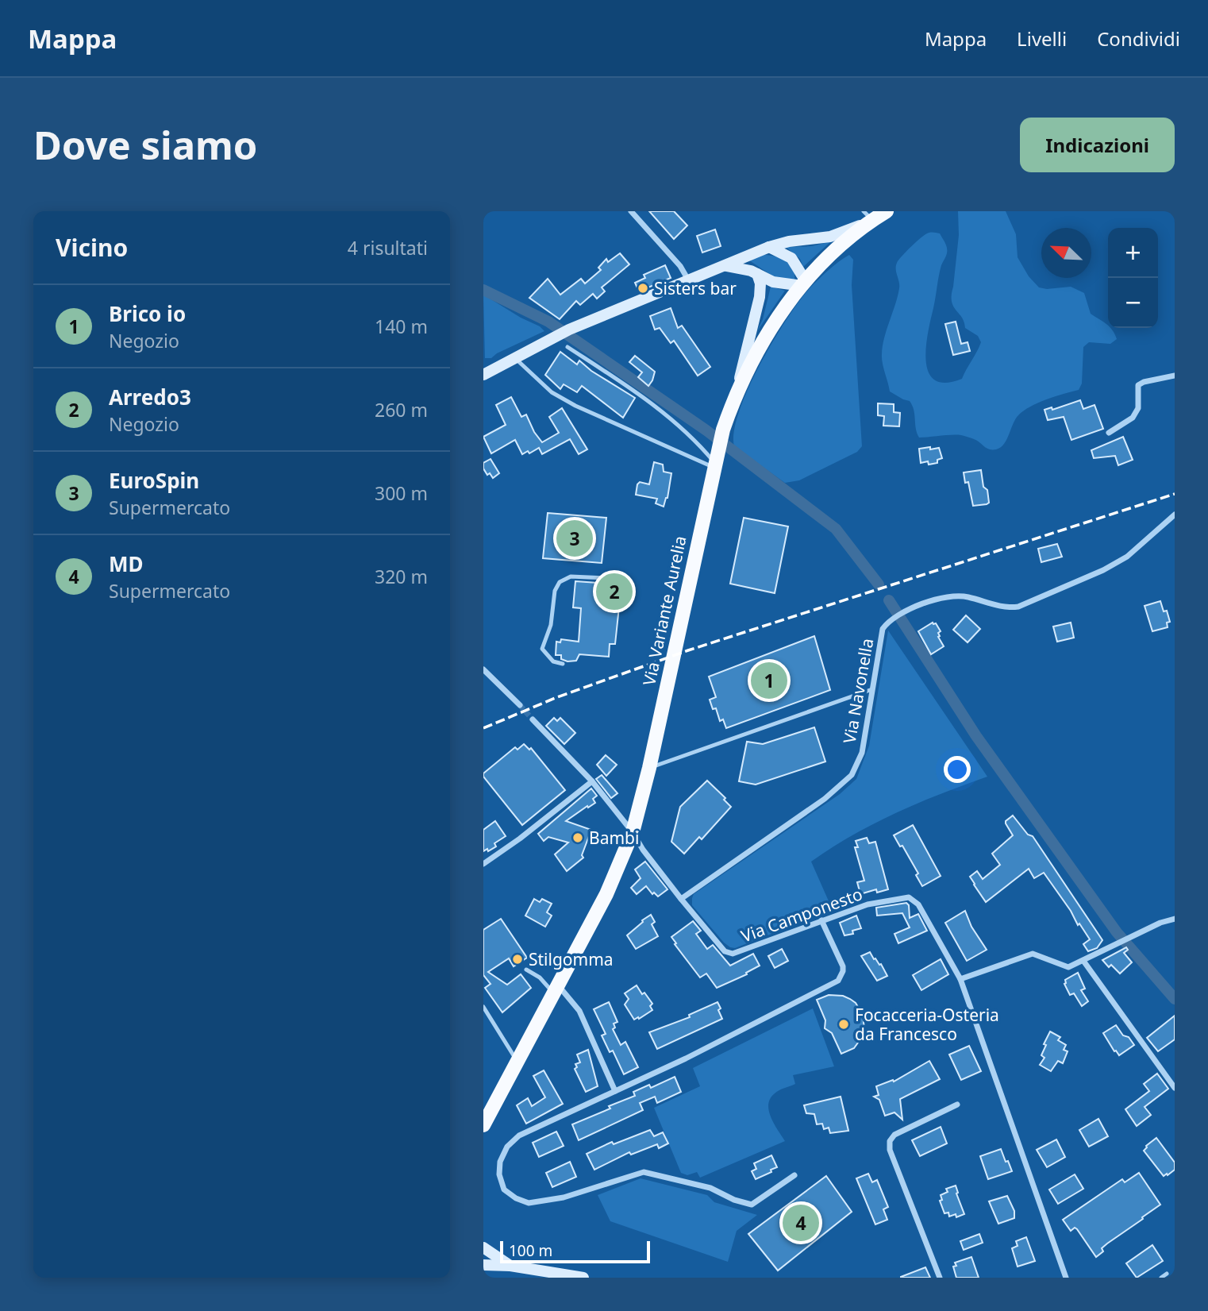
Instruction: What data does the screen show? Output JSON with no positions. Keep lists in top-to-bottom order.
{
  "streets": {
    "main road": ["Via Variante Aurelia"],
    "street": ["Via Navonella", "Via Camponesto"]
  },
  "crossings": [
    ["Via Variante Aurelia", "Via Camponesto"],
    ["Via Navonella", "Via Camponesto"]
  ],
  "places": [
    "Sisters bar",
    "Bambi",
    "Stilgomma",
    "Focacceria-Osteria da Francesco"
  ],
  "scale_bar": "100 m",
  "north": "top left",
  "page": {
    "header": "Mappa",
    "nav": ["Mappa", "Livelli", "Condividi"],
    "buttons": "Indicazioni",
    "title": "Dove siamo",
    "heading": ["Vicino", "4 risultati"],
    "map_buttons": ["+", "−"],
    "list": [
      {
        "mark": "1",
        "name": "Brico io",
        "note": "Negozio",
        "value": "140 m"
      },
      {
        "mark": "2",
        "name": "Arredo3",
        "note": "Negozio",
        "value": "260 m"
      },
      {
        "mark": "3",
        "name": "EuroSpin",
        "note": "Supermercato",
        "value": "300 m"
      },
      {
        "mark": "4",
        "name": "MD",
        "note": "Supermercato",
        "value": "320 m"
      }
    ],
    "pins": [
      "3",
      "2",
      "1",
      "4"
    ],
    "scale": "100 m"
  }
}
